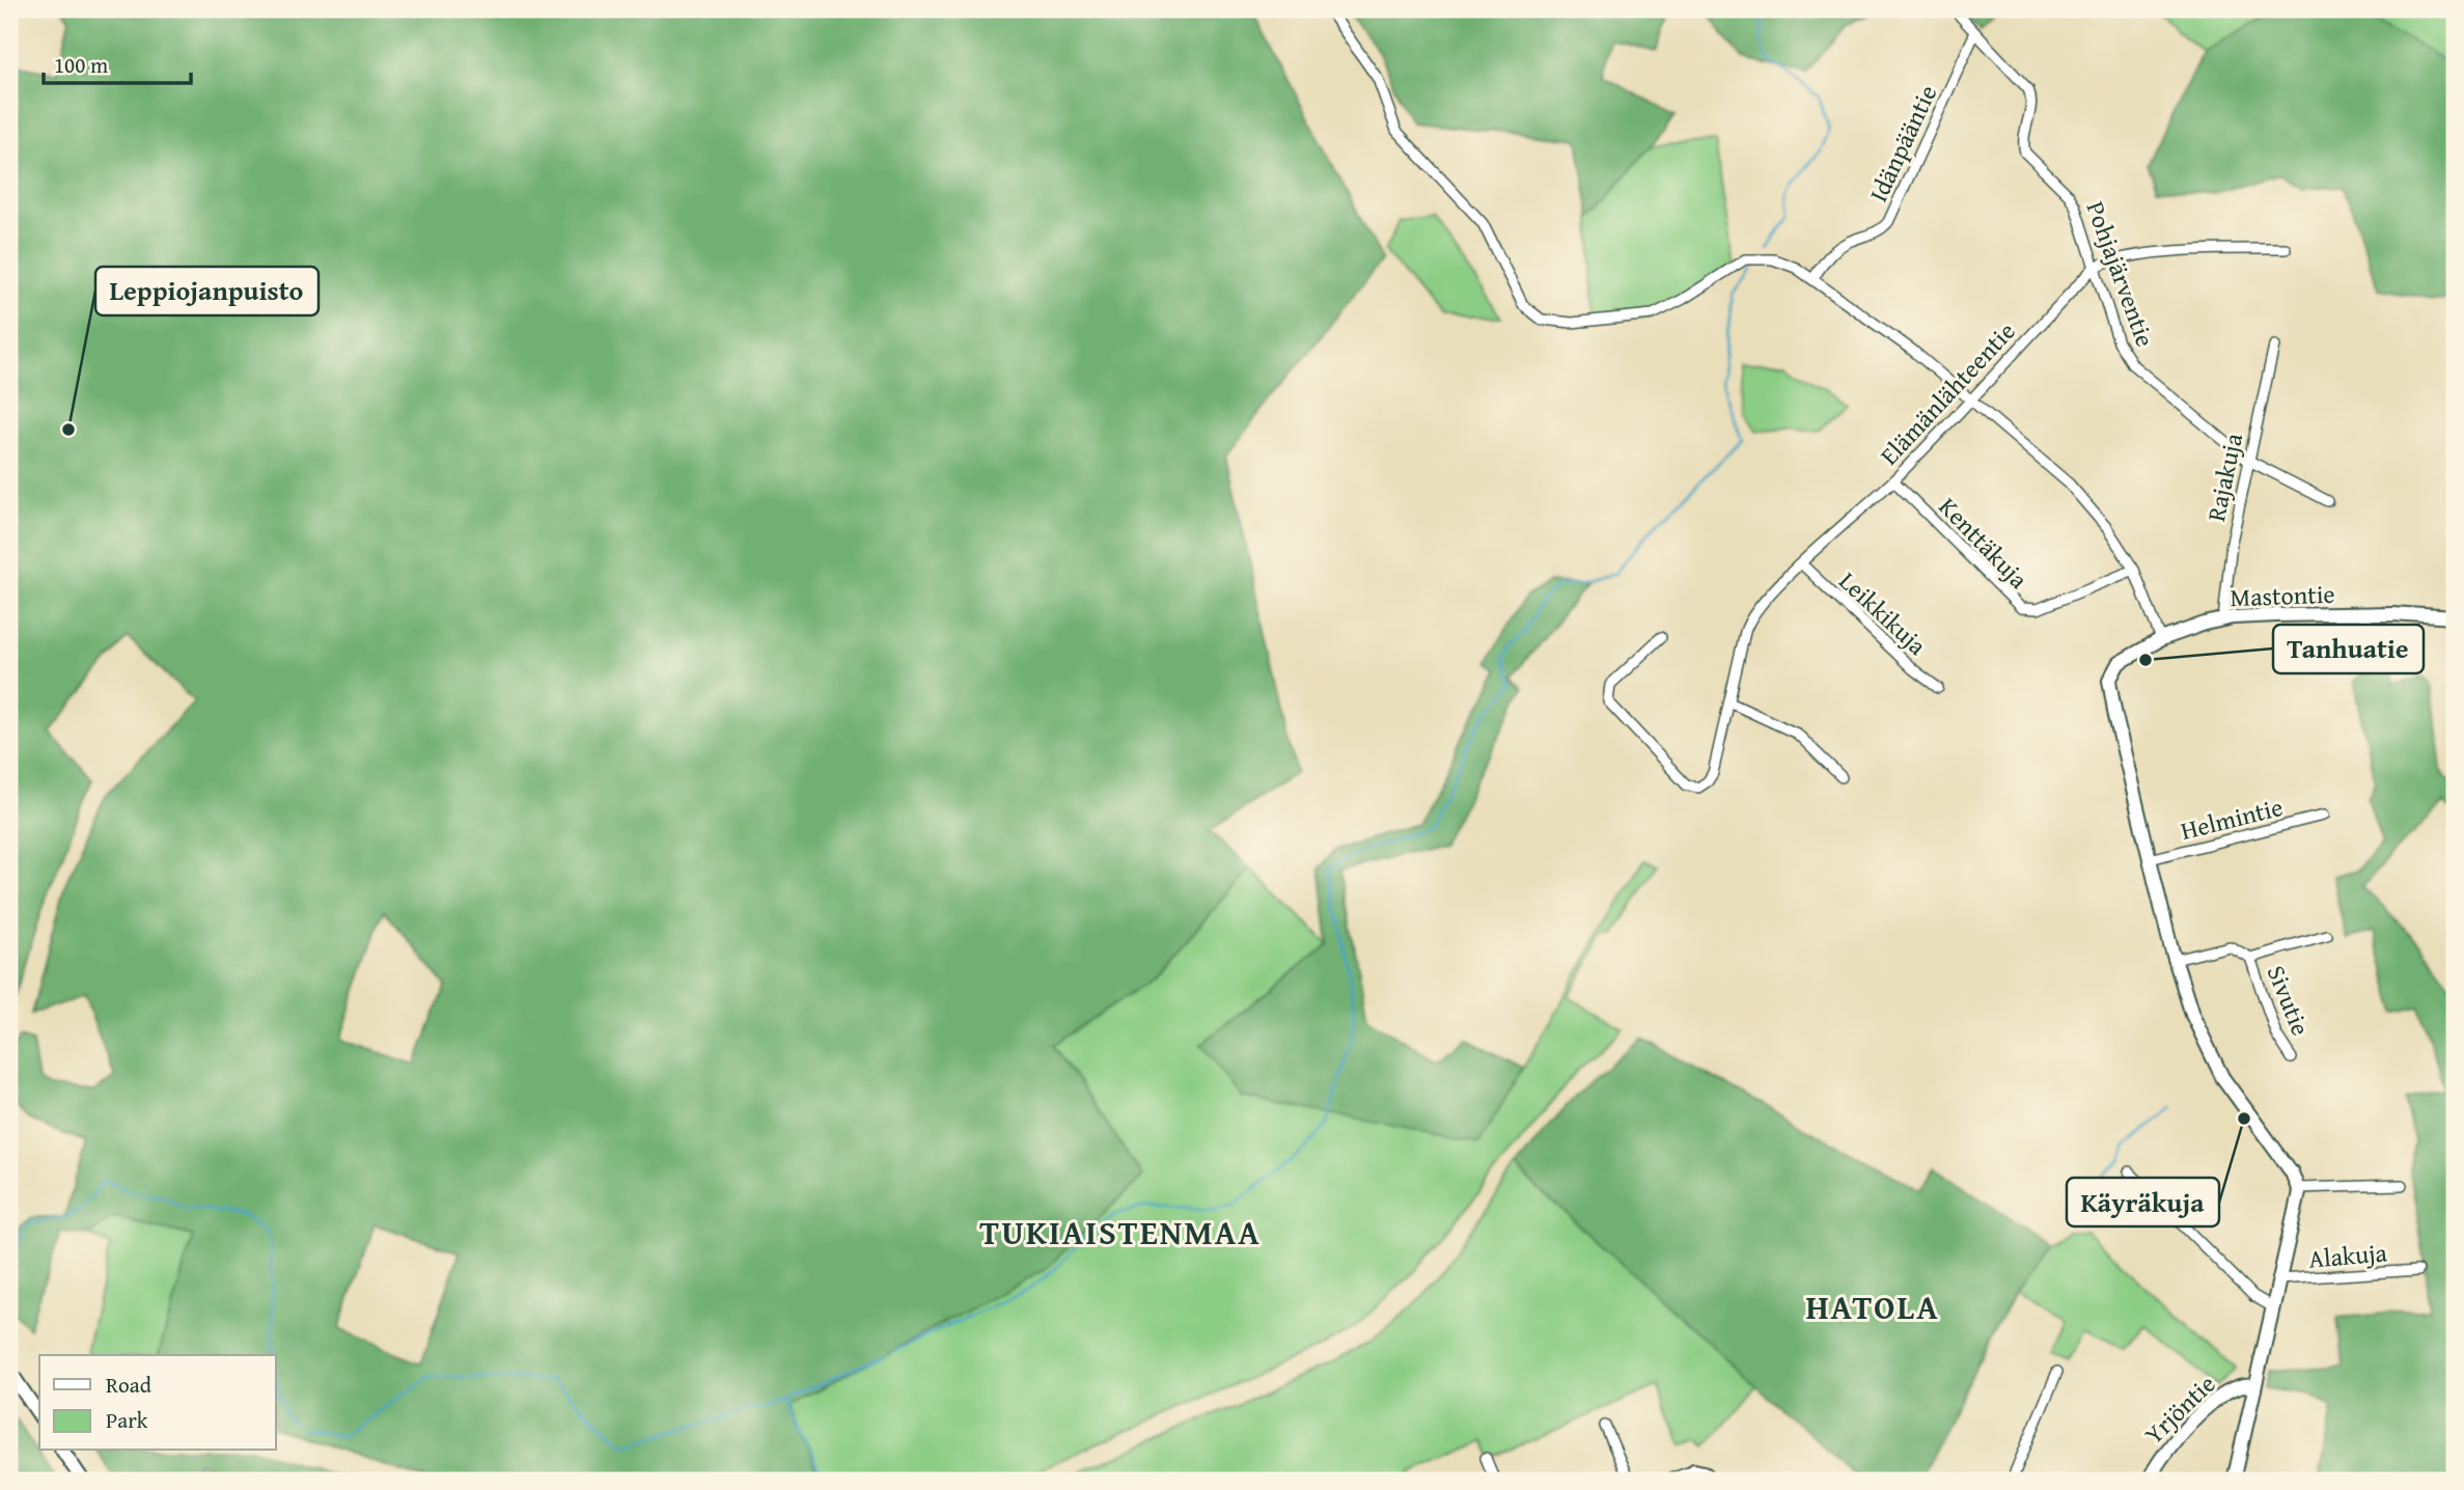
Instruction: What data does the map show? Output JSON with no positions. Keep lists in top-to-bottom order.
{
  "streets": {
    "street": [
      "Idänpääntie",
      "Pohjajärventie",
      "Elämänlähteentie",
      "Rajakuja",
      "Kenttäkuja",
      "Mastontie",
      "Leikkikuja",
      "Helmintie",
      "Sivutie",
      "Alakuja",
      "Yrjöntie"
    ]
  },
  "crossings": [
    ["Idänpääntie", "Pohjajärventie"],
    ["Pohjajärventie", "Elämänlähteentie"],
    ["Pohjajärventie", "Rajakuja"],
    ["Elämänlähteentie", "Kenttäkuja"],
    ["Elämänlähteentie", "Leikkikuja"],
    ["Rajakuja", "Mastontie"],
    ["Mastontie", "Helmintie"]
  ],
  "districts": ["TUKIAISTENMAA", "HATOLA"],
  "places": ["Leppiojanpuisto", "Tanhuatie", "Käyräkuja"],
  "legend": ["Road", "Park"],
  "scale_bar": "100 m"
}
